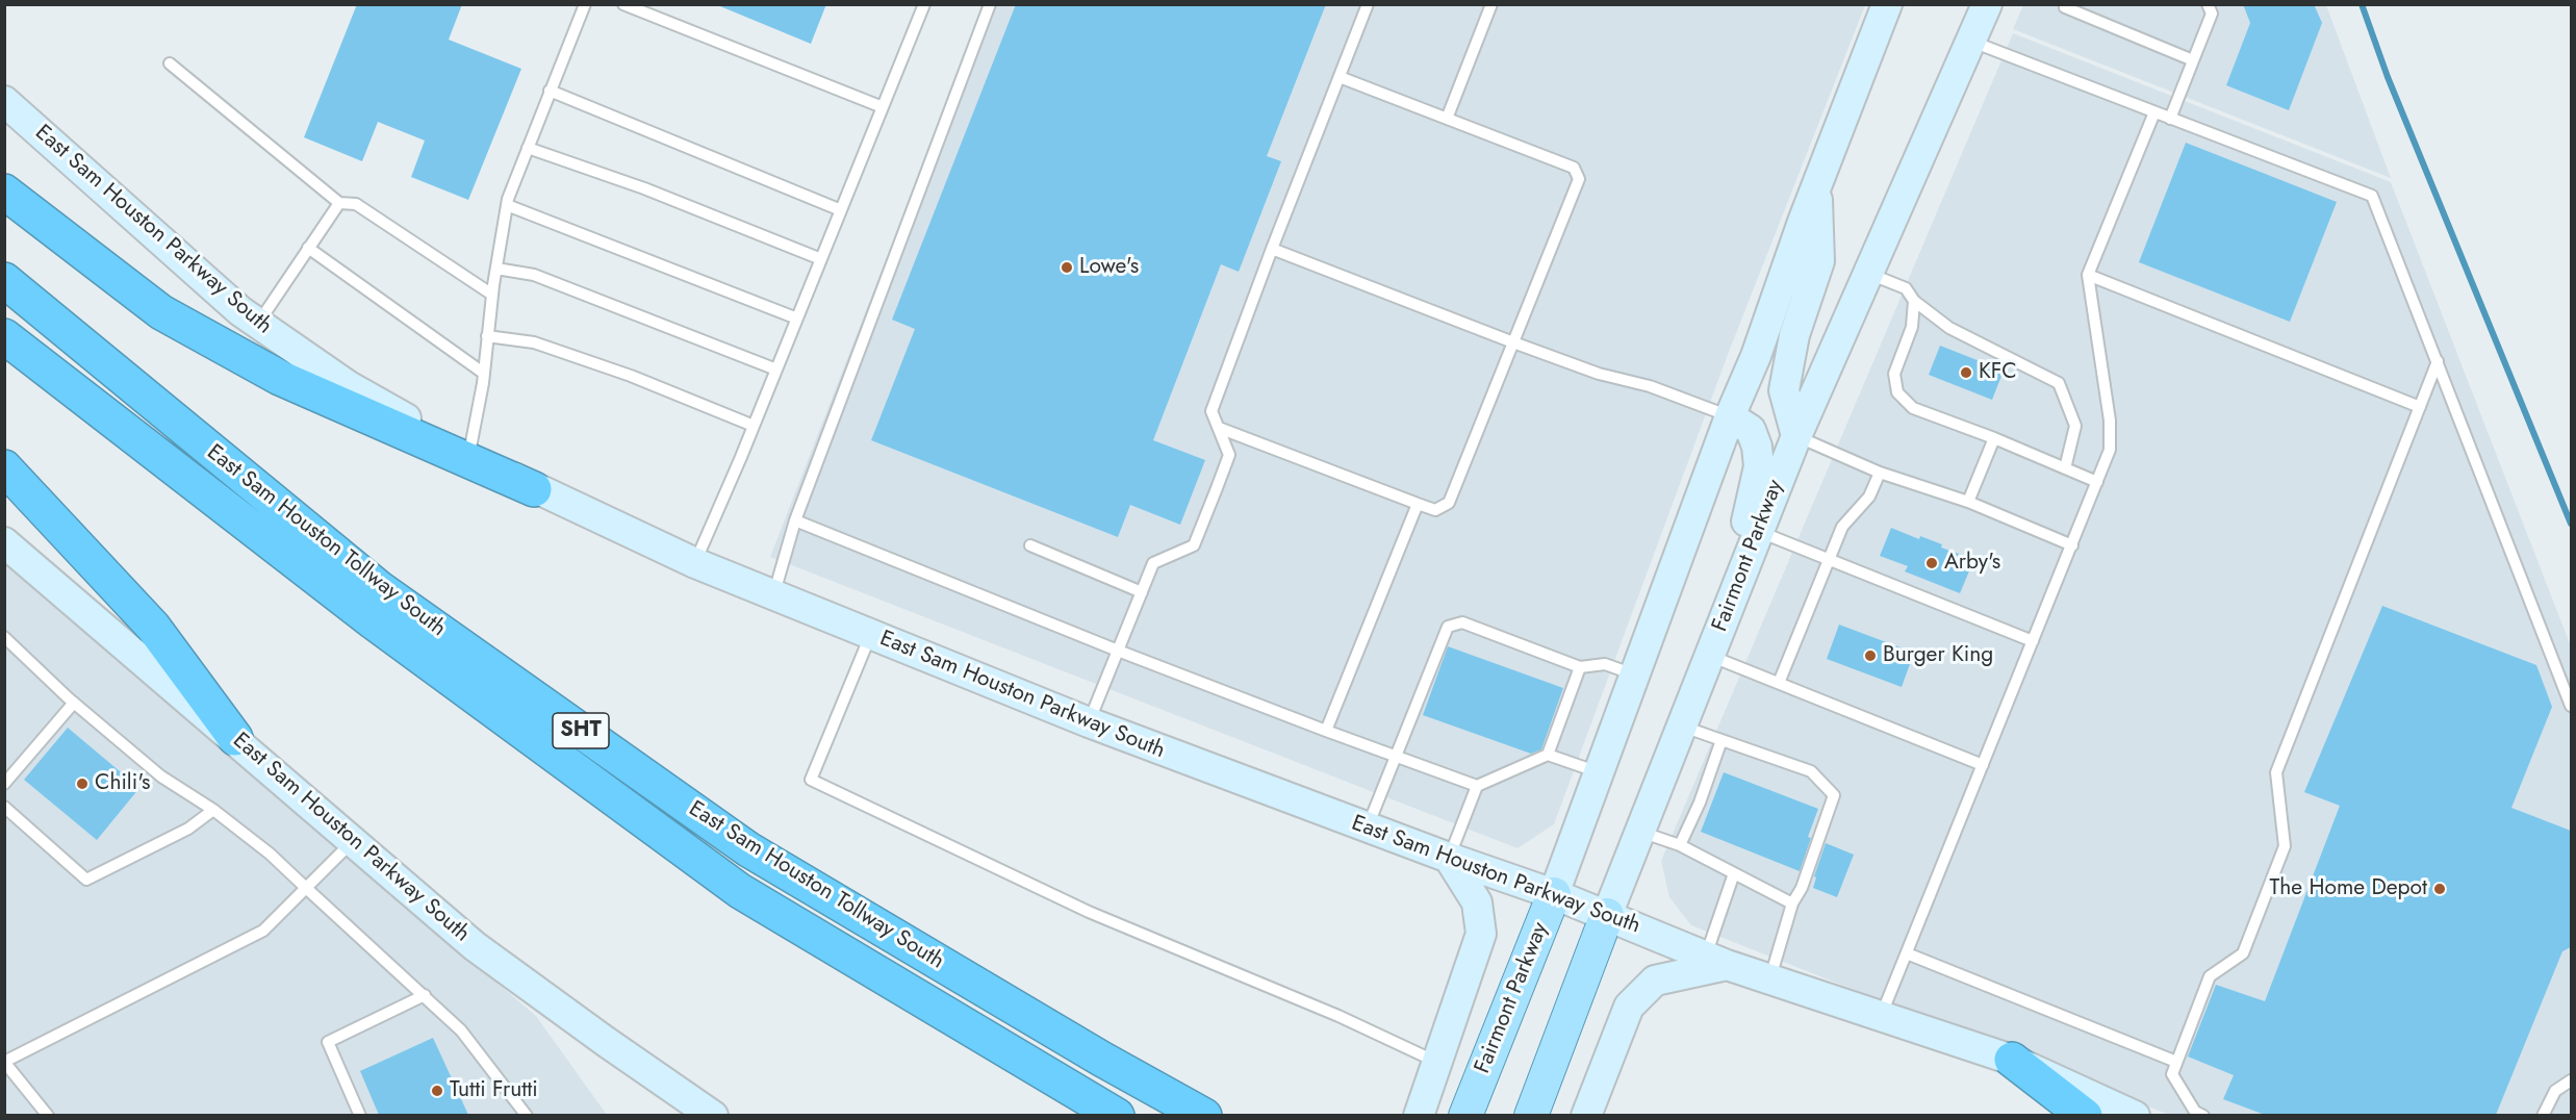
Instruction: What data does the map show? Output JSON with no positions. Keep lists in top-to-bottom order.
{
  "streets": {
    "highway": ["East Sam Houston Tollway South", "SHT"],
    "main road": ["East Sam Houston Parkway South", "Fairmont Parkway"]
  },
  "crossings": [
    ["East Sam Houston Parkway South", "Fairmont Parkway"]
  ],
  "places": [
    "Lowe's",
    "KFC",
    "Arby's",
    "Burger King",
    "Chili's",
    "The Home Depot",
    "Tutti Frutti"
  ]
}
